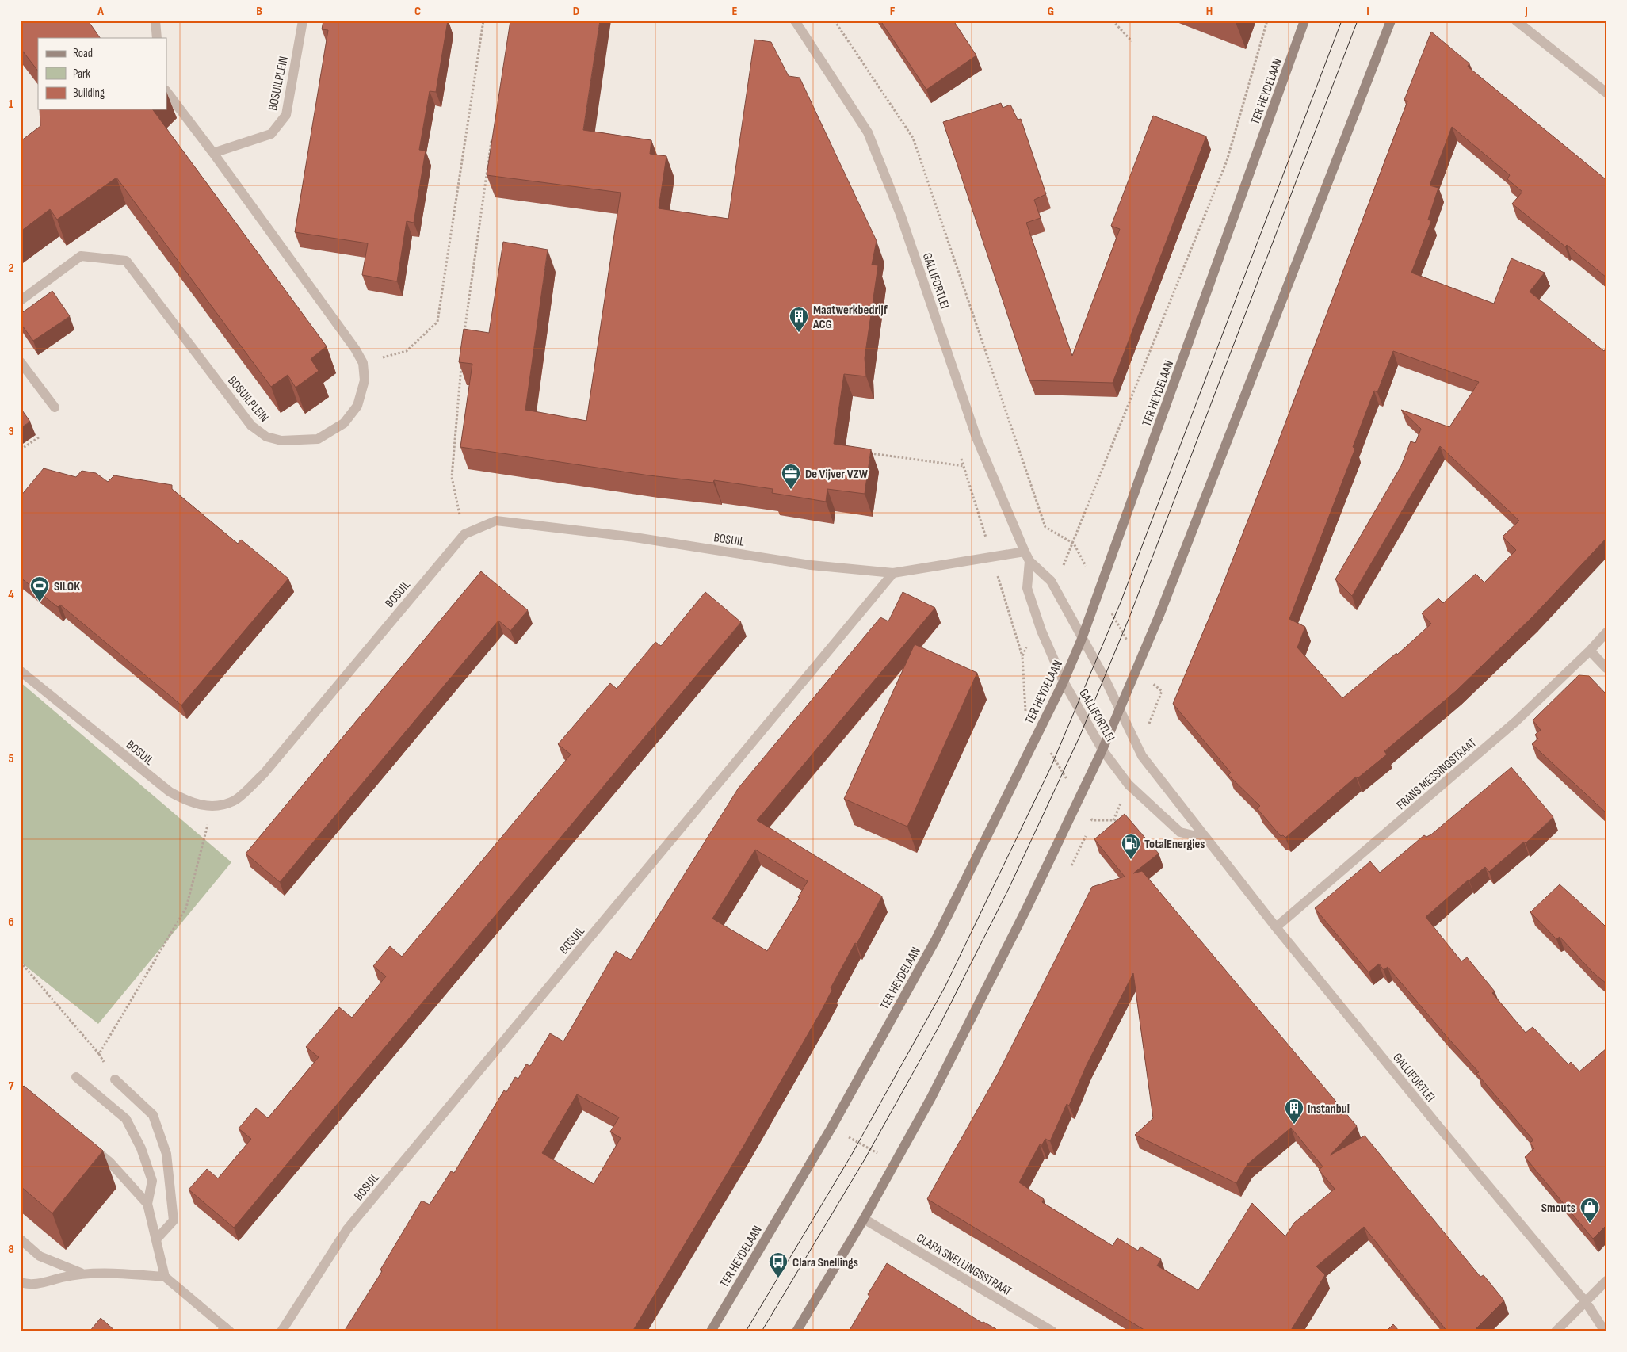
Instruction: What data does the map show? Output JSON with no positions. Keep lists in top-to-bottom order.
{
  "streets": {
    "street": [
      "BOSUILPLEIN",
      "TER HEYDELAAN",
      "GALLIFORTLEI",
      "BOSUIL",
      "FRANS MESSINGSTRAAT",
      "CLARA SNELLINGSSTRAAT"
    ]
  },
  "crossings": [
    ["TER HEYDELAAN", "GALLIFORTLEI"],
    ["GALLIFORTLEI", "BOSUIL"],
    ["GALLIFORTLEI", "FRANS MESSINGSTRAAT"]
  ],
  "places": {
    "building": ["Maatwerkbedrijf ACG", "Instanbul"],
    "office": ["De Vijver VZW"],
    "sports": ["SILOK"],
    "fuel station": ["TotalEnergies"],
    "shop": ["Smouts"],
    "bus stop": ["Clara Snellings"]
  },
  "legend": ["Road", "Park", "Building"],
  "grid": {
    "columns": [
      "A",
      "B",
      "C",
      "D",
      "E",
      "F",
      "G",
      "H",
      "I",
      "J"
    ],
    "rows": [
      "1",
      "2",
      "3",
      "4",
      "5",
      "6",
      "7",
      "8"
    ]
  }
}
